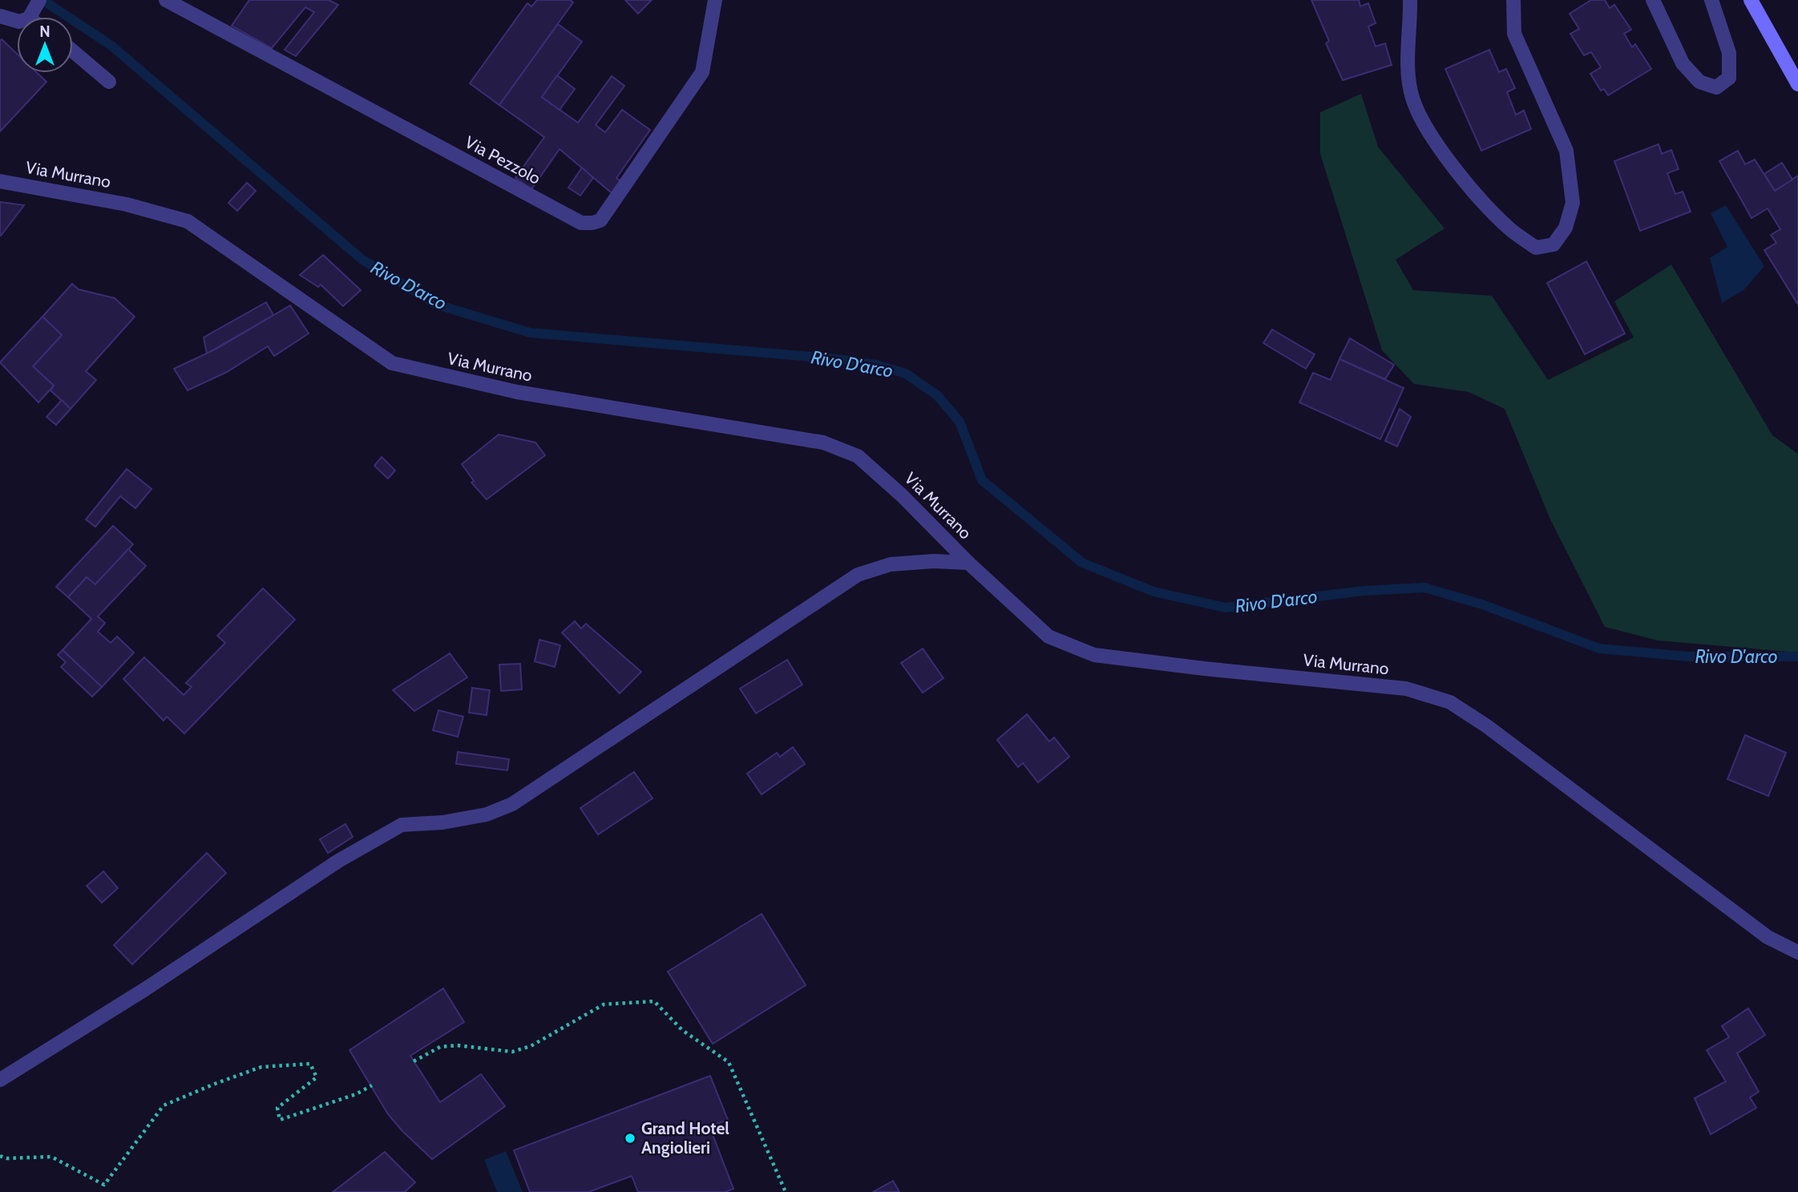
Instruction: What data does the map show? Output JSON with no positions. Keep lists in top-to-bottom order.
{
  "streets": {
    "street": ["Via Pezzolo", "Via Murrano"]
  },
  "water": ["Rivo D'arco"],
  "places": ["Grand Hotel Angiolieri"],
  "north": "top"
}
